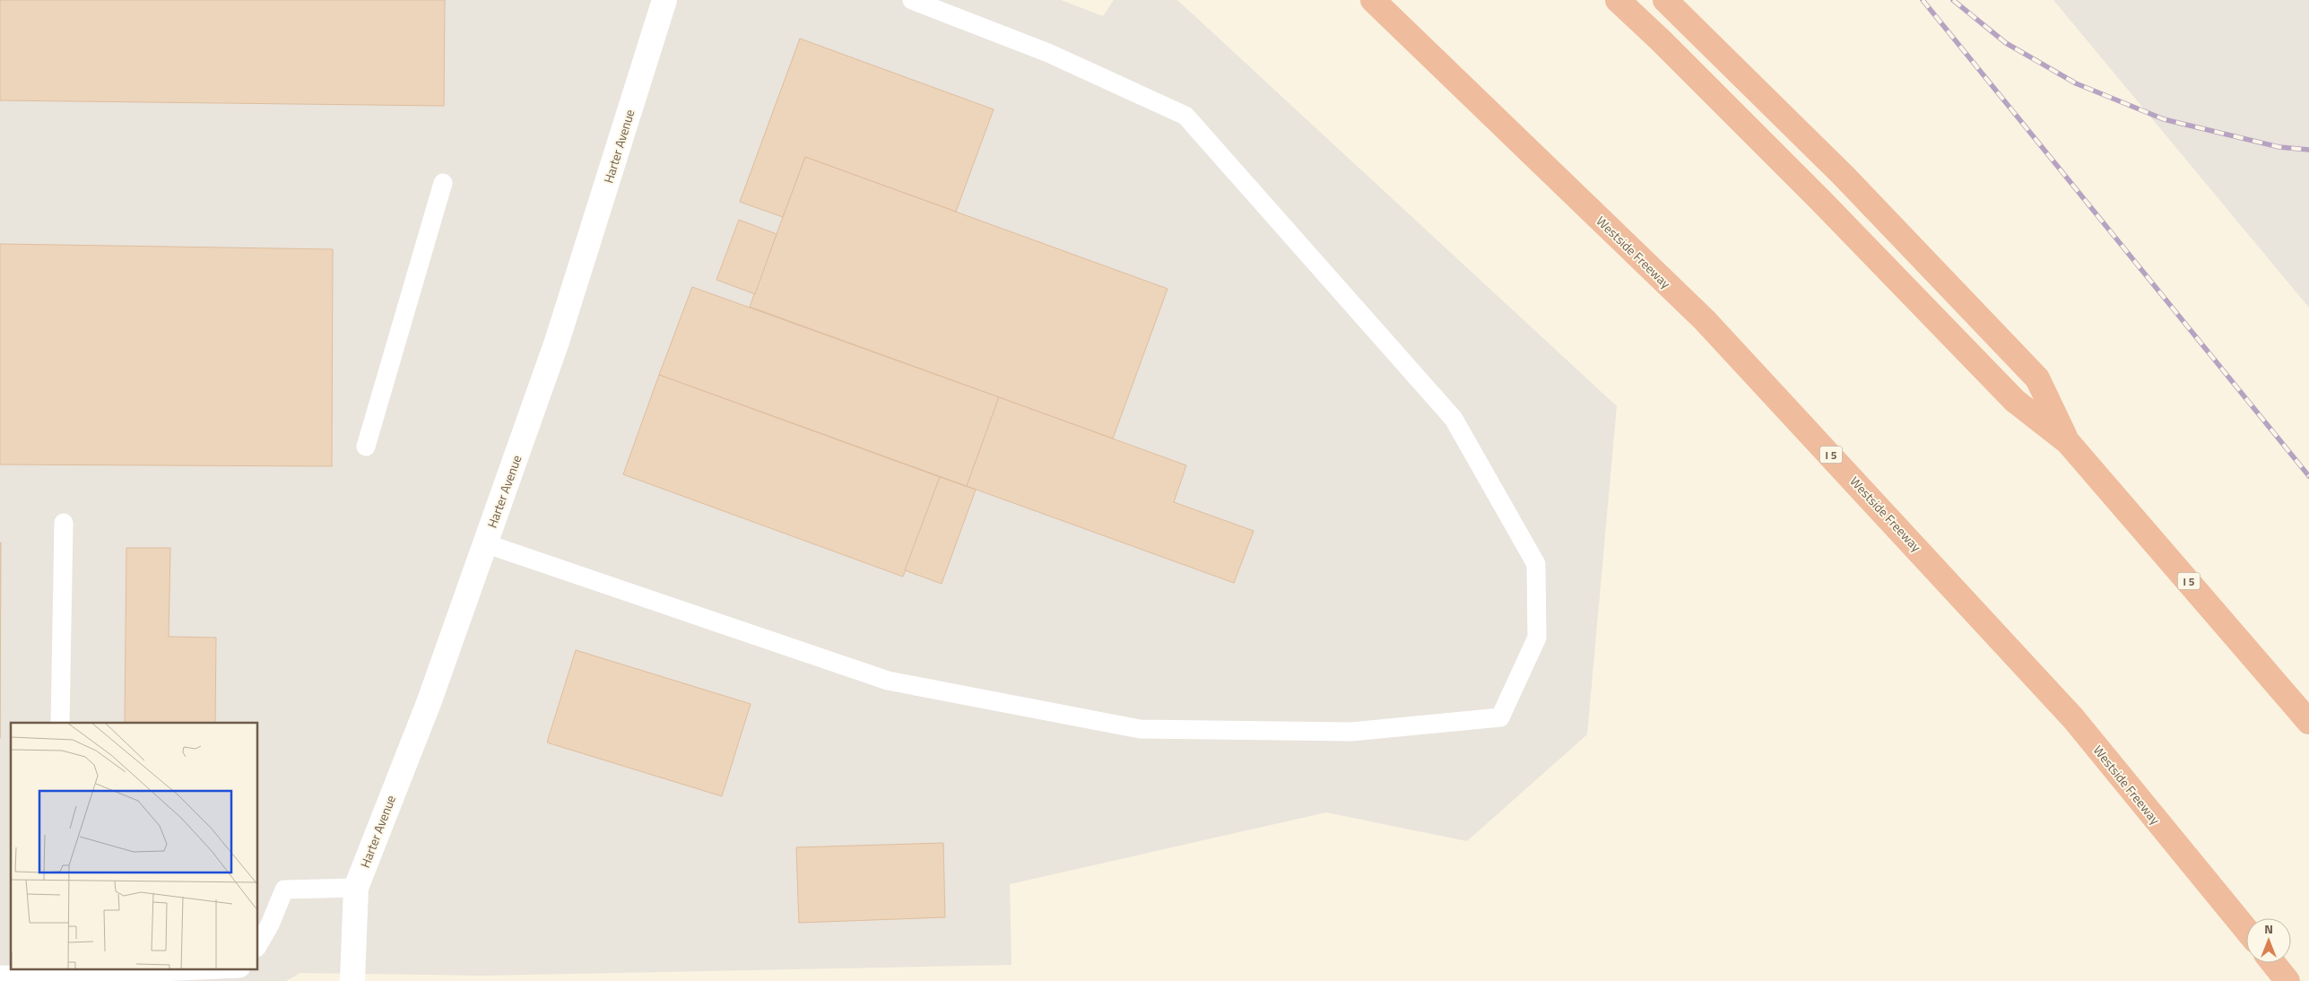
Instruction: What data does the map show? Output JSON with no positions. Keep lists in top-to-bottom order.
{
  "streets": {
    "highway": ["Westside Freeway", "I 5"],
    "street": ["Harter Avenue"]
  },
  "north": "top"
}
